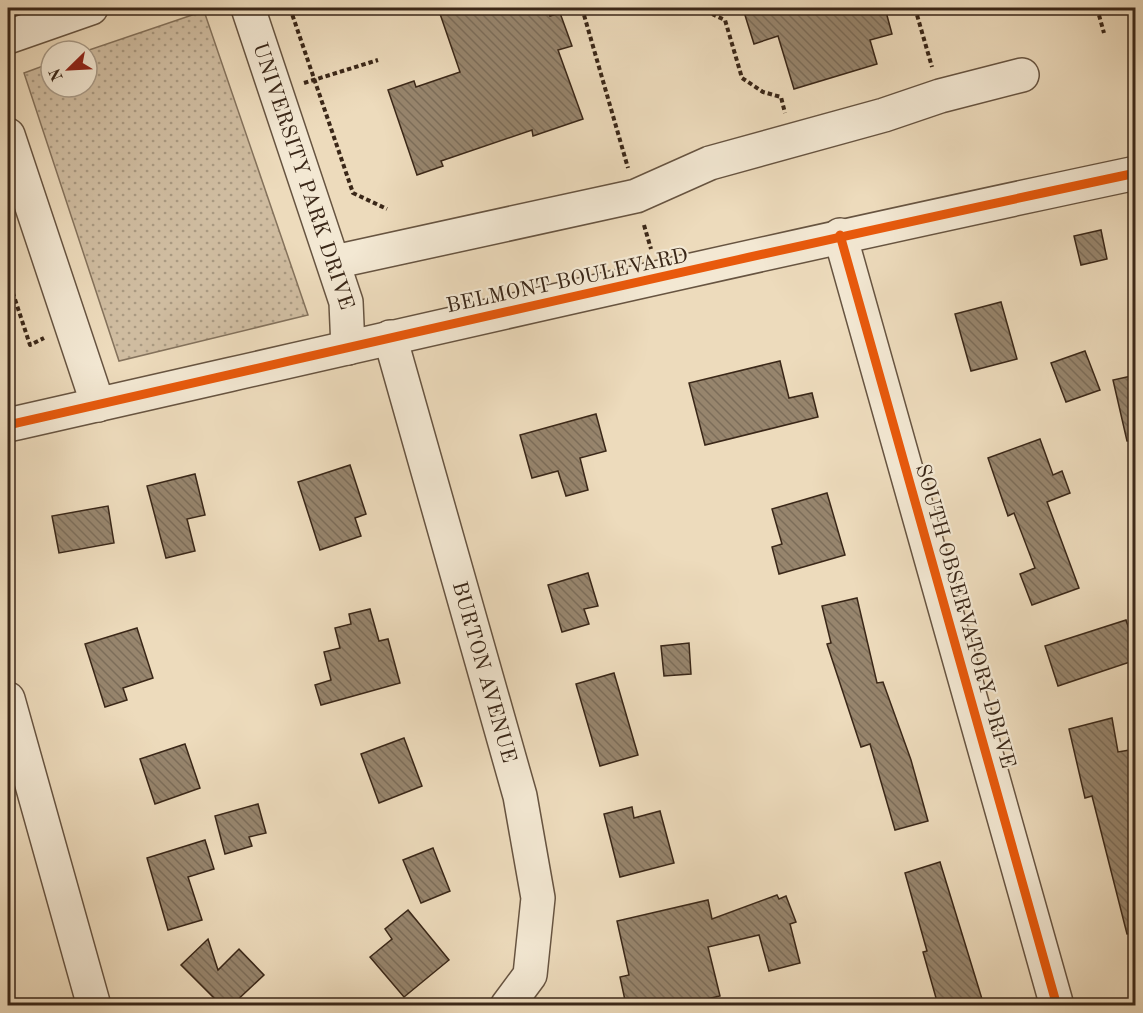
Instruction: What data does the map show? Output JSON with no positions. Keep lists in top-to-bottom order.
{
  "streets": {
    "street": [
      "UNIVERSITY PARK DRIVE",
      "BELMONT BOULEVARD",
      "SOUTH OBSERVATORY DRIVE",
      "BURTON AVENUE"
    ]
  },
  "crossings": [
    ["UNIVERSITY PARK DRIVE", "BELMONT BOULEVARD"],
    ["BELMONT BOULEVARD", "SOUTH OBSERVATORY DRIVE"],
    ["BELMONT BOULEVARD", "BURTON AVENUE"]
  ],
  "north": "bottom left"
}
